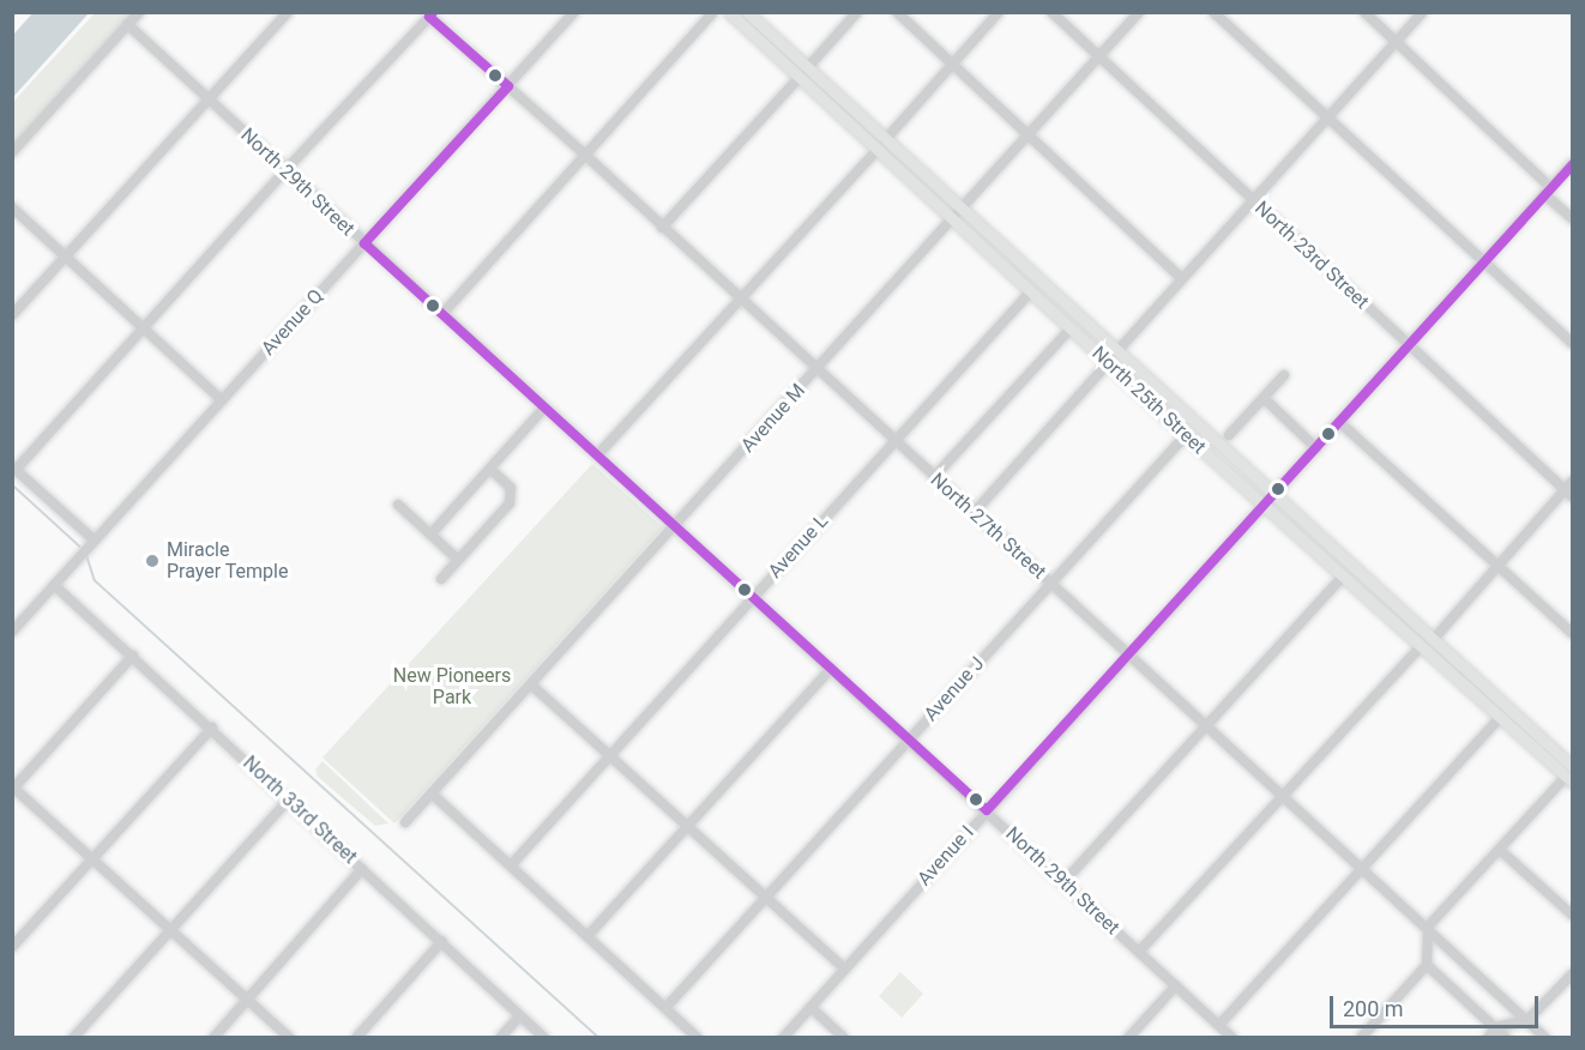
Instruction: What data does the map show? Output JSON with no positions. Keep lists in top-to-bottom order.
{
  "streets": {
    "main road": ["North 25th Street"],
    "street": [
      "North 29th Street",
      "North 23rd Street",
      "Avenue Q",
      "Avenue M",
      "North 27th Street",
      "Avenue L",
      "Avenue J",
      "North 33rd Street",
      "Avenue I"
    ]
  },
  "crossings": [
    ["North 29th Street", "Avenue Q"],
    ["North 29th Street", "Avenue M"],
    ["North 29th Street", "Avenue L"],
    ["North 29th Street", "Avenue J"],
    ["North 29th Street", "Avenue I"],
    ["North 23rd Street", "Avenue M"],
    ["North 23rd Street", "Avenue I"],
    ["Avenue Q", "North 27th Street"],
    ["Avenue Q", "North 33rd Street"],
    ["North 25th Street", "Avenue M"],
    ["North 25th Street", "Avenue L"],
    ["North 25th Street", "Avenue J"],
    ["North 25th Street", "Avenue I"],
    ["Avenue M", "North 27th Street"],
    ["North 27th Street", "Avenue L"],
    ["North 27th Street", "Avenue J"],
    ["North 27th Street", "Avenue I"]
  ],
  "parks": ["New Pioneers Park"],
  "places": ["Miracle Prayer Temple"],
  "scale_bar": "200 m"
}
